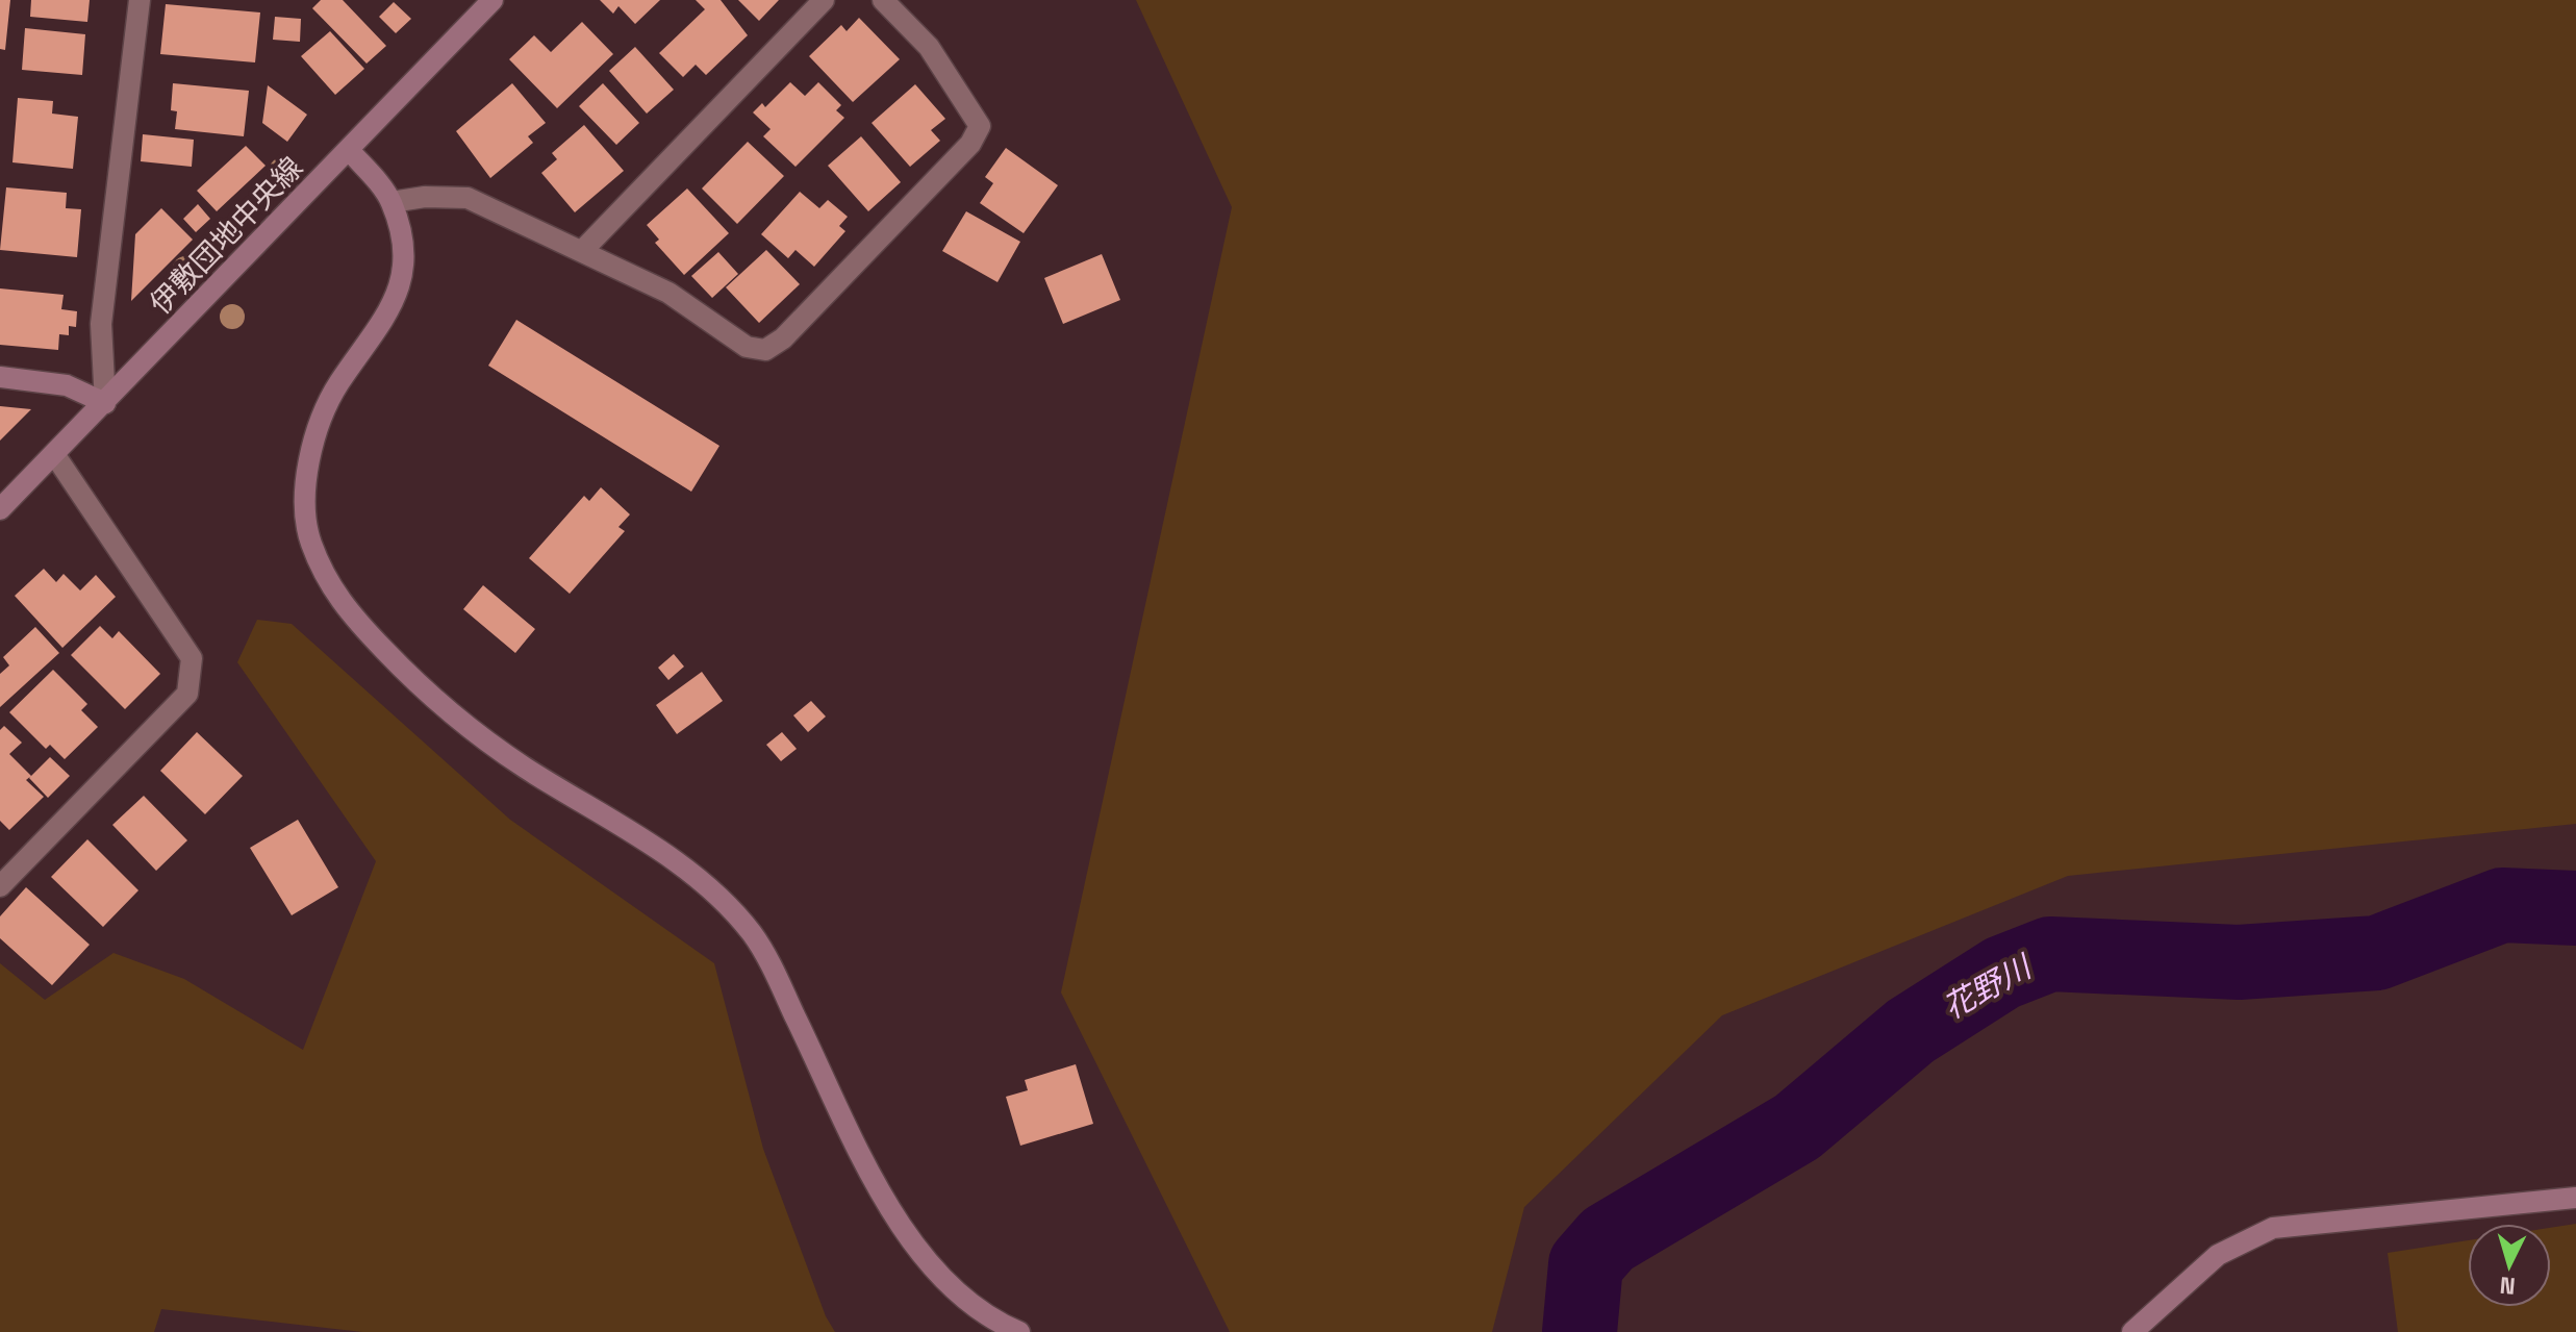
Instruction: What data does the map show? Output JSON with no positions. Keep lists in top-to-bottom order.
{
  "streets": {
    "street": ["伊敷団地中央線"]
  },
  "water": ["花野川"],
  "north": "bottom"
}
